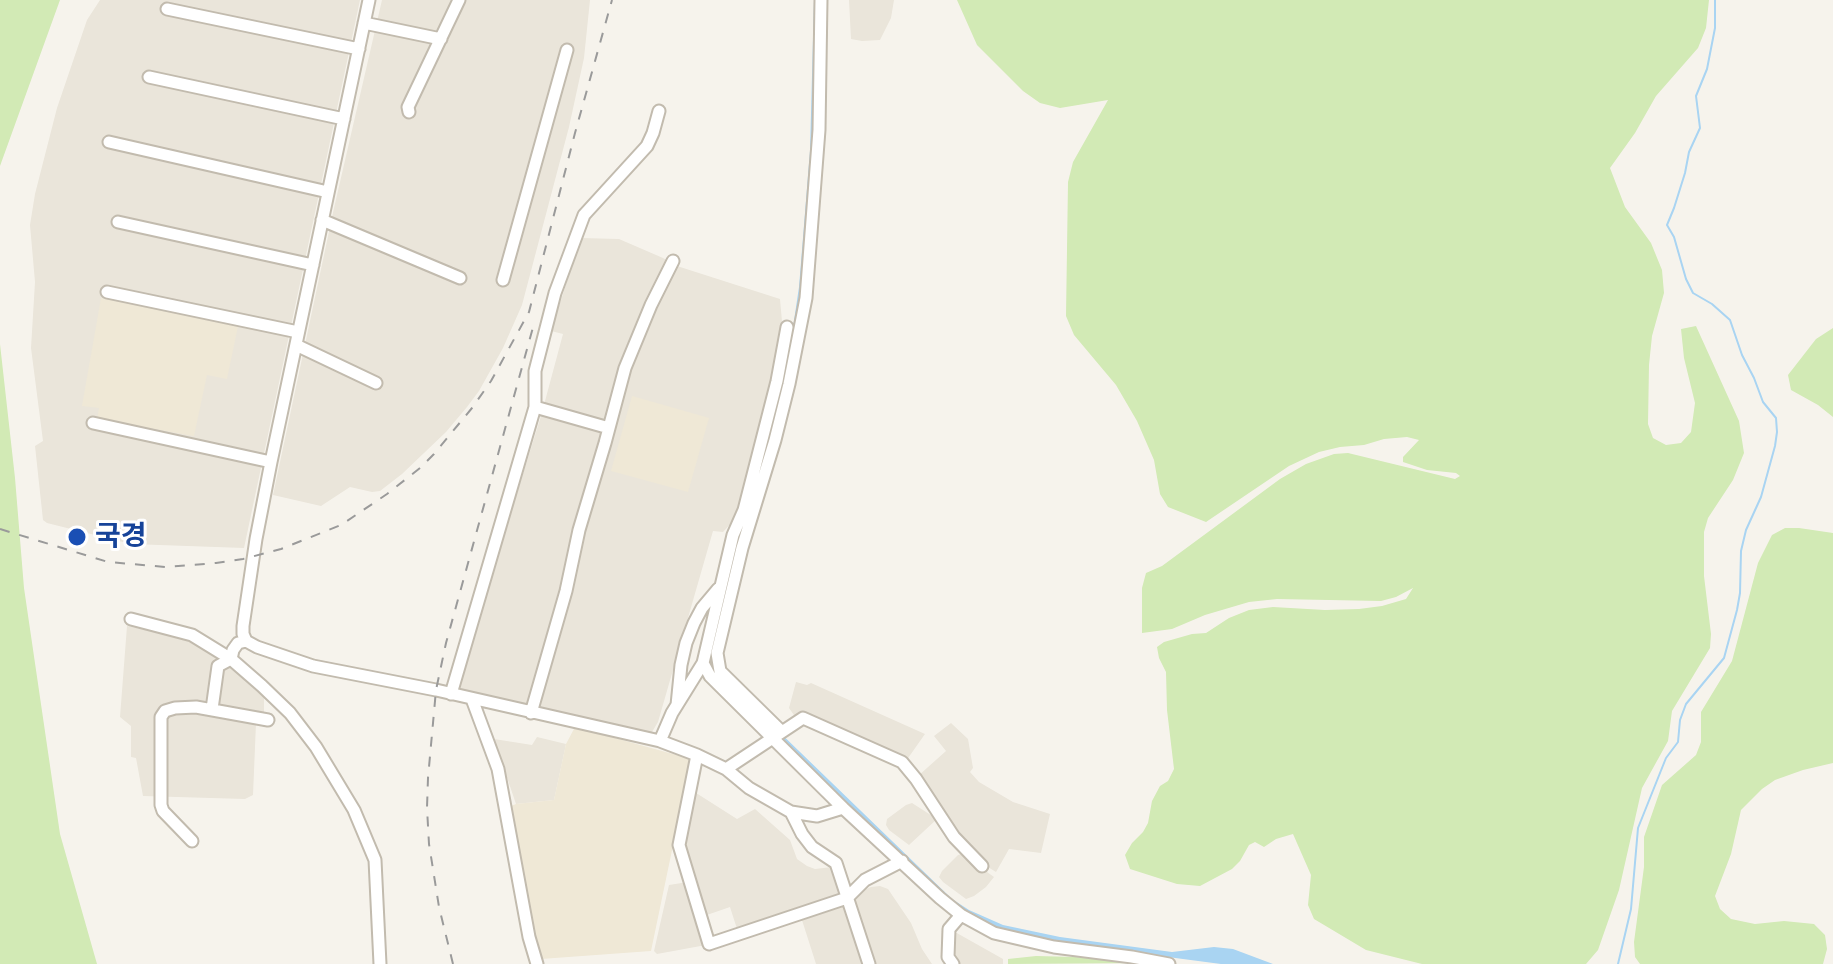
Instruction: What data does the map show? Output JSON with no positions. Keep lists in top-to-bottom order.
{
  "places": ["국경"]
}
